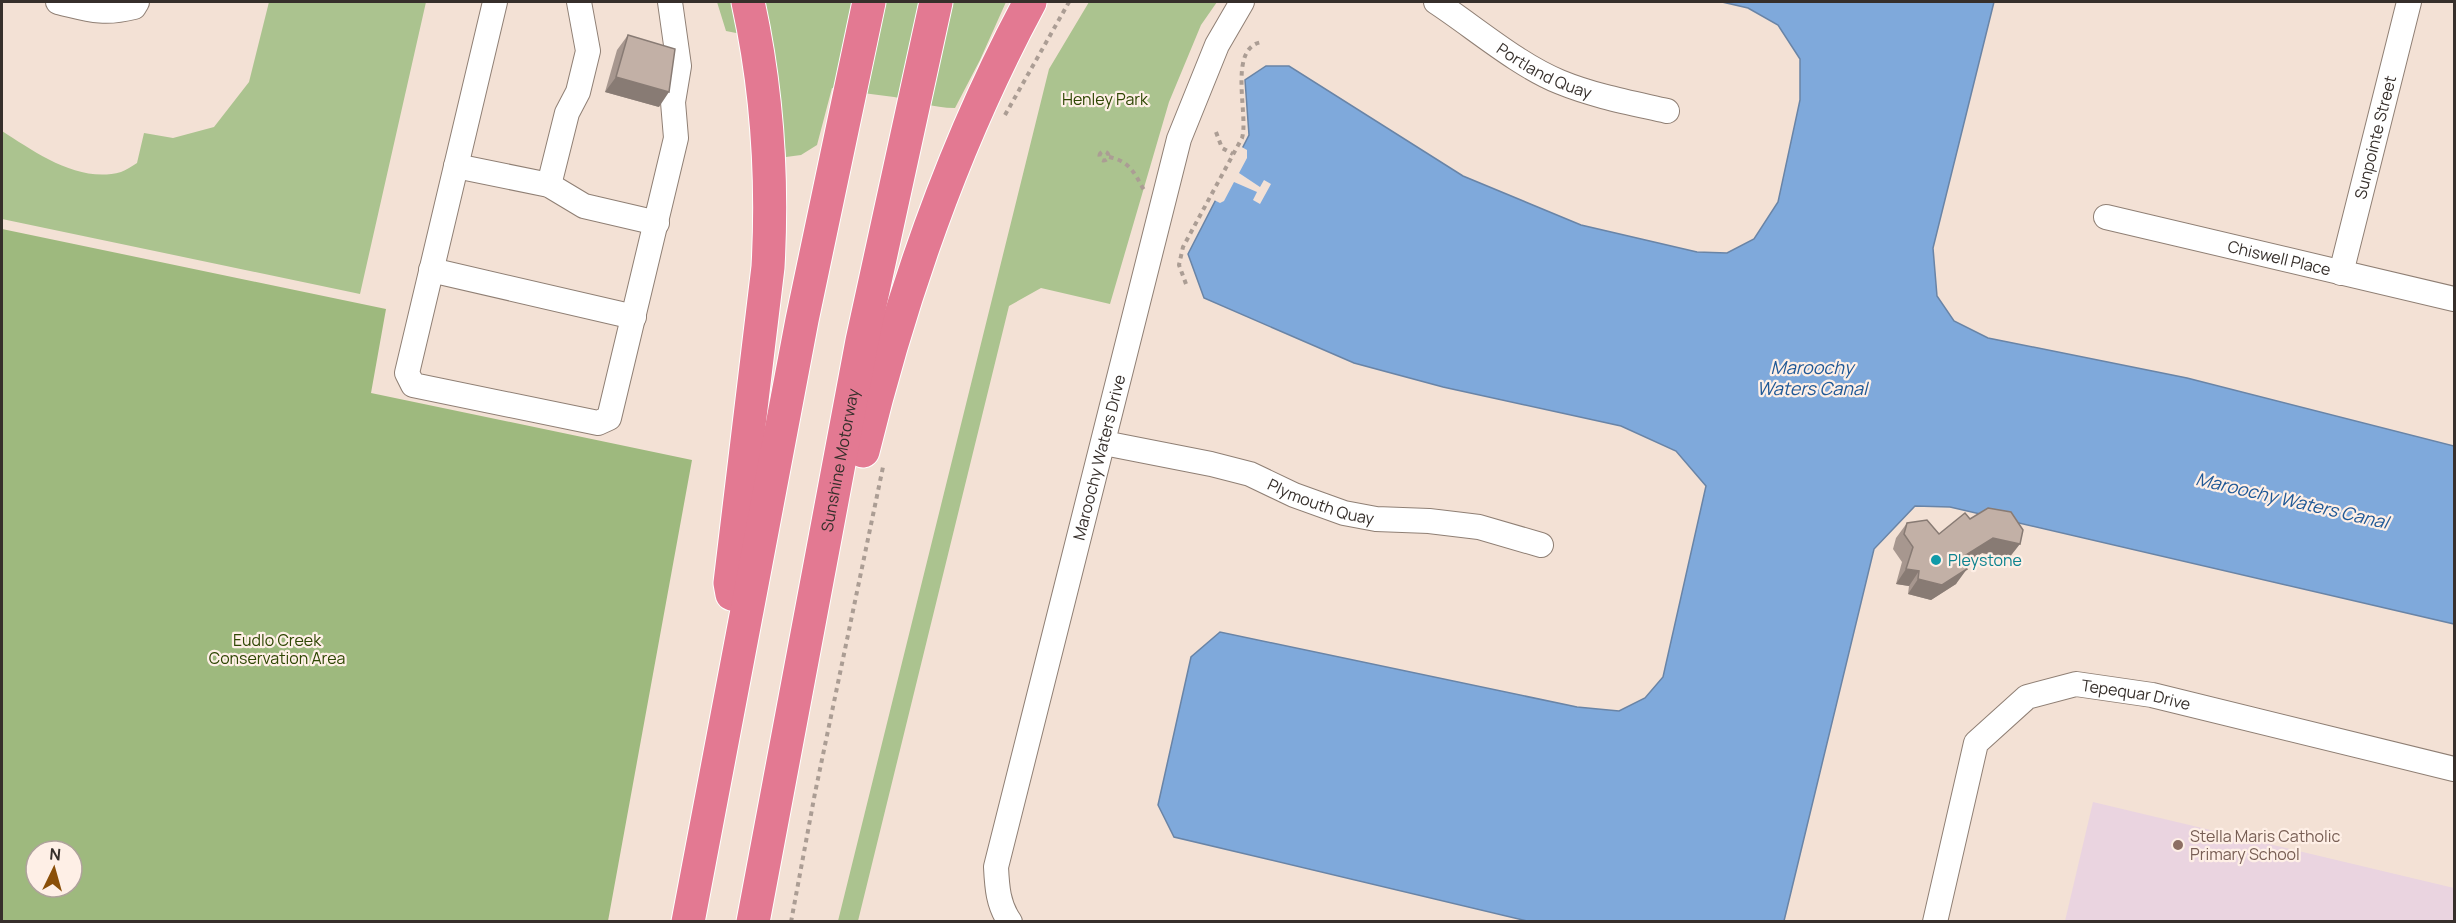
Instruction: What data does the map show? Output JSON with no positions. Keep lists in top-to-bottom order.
{
  "streets": {
    "highway": ["Sunshine Motorway"],
    "street": [
      "Portland Quay",
      "Sunpointe Street",
      "Chiswell Place",
      "Maroochy Waters Drive",
      "Plymouth Quay",
      "Tepequar Drive"
    ]
  },
  "crossings": [
    ["Sunpointe Street", "Chiswell Place"],
    ["Maroochy Waters Drive", "Plymouth Quay"]
  ],
  "water": ["Maroochy Waters Canal"],
  "parks": ["Henley Park", "Eudlo Creek Conservation Area"],
  "places": ["Pleystone", "Stella Maris Catholic Primary School"],
  "north": "top"
}
